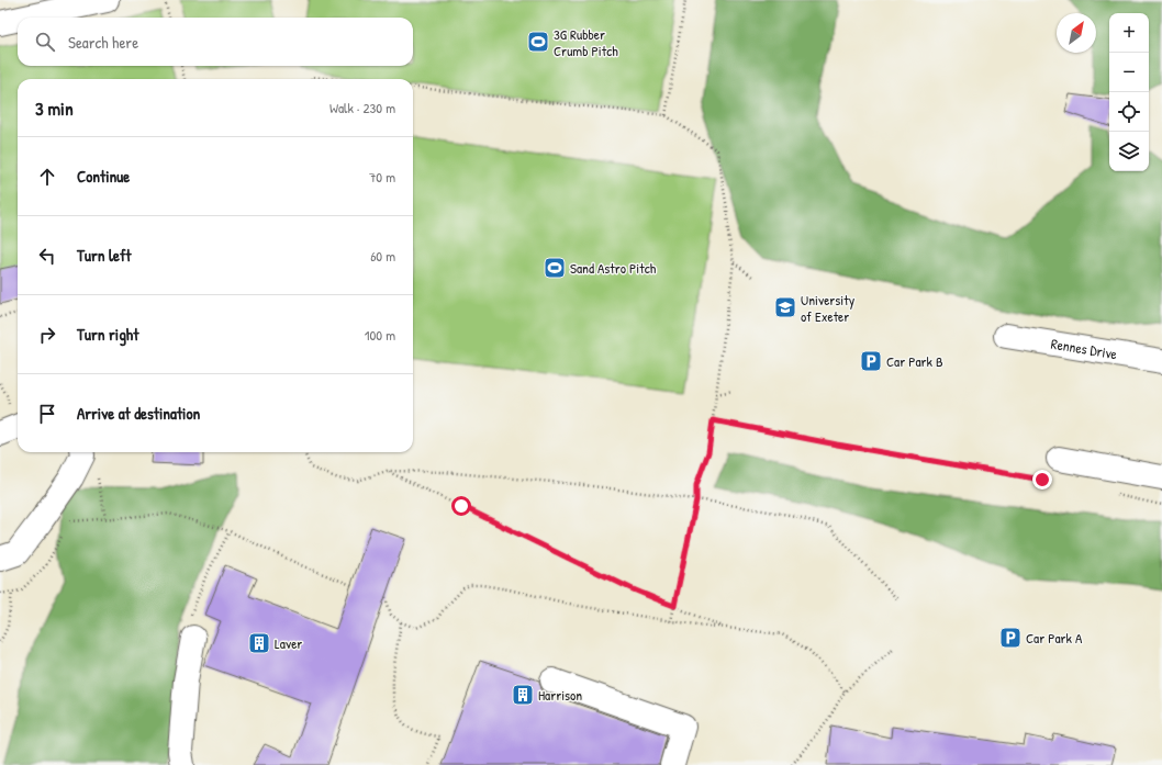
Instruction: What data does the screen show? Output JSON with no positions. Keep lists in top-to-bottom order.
{
  "streets": {
    "street": ["Rennes Drive"]
  },
  "places": {
    "sports": ["3G Rubber Crumb Pitch", "Sand Astro Pitch"],
    "school or university": ["University of Exeter"],
    "parking": ["Car Park B", "Car Park A"],
    "building": ["Laver", "Harrison"]
  },
  "north": "top right",
  "page": {
    "map_buttons": ["+", "−"],
    "search": "Search here",
    "heading": ["3 min", "Walk · 230 m"],
    "list": [
      ["Continue", "70 m"],
      ["Turn left", "60 m"],
      ["Turn right", "100 m"],
      "Arrive at destination"
    ]
  }
}
